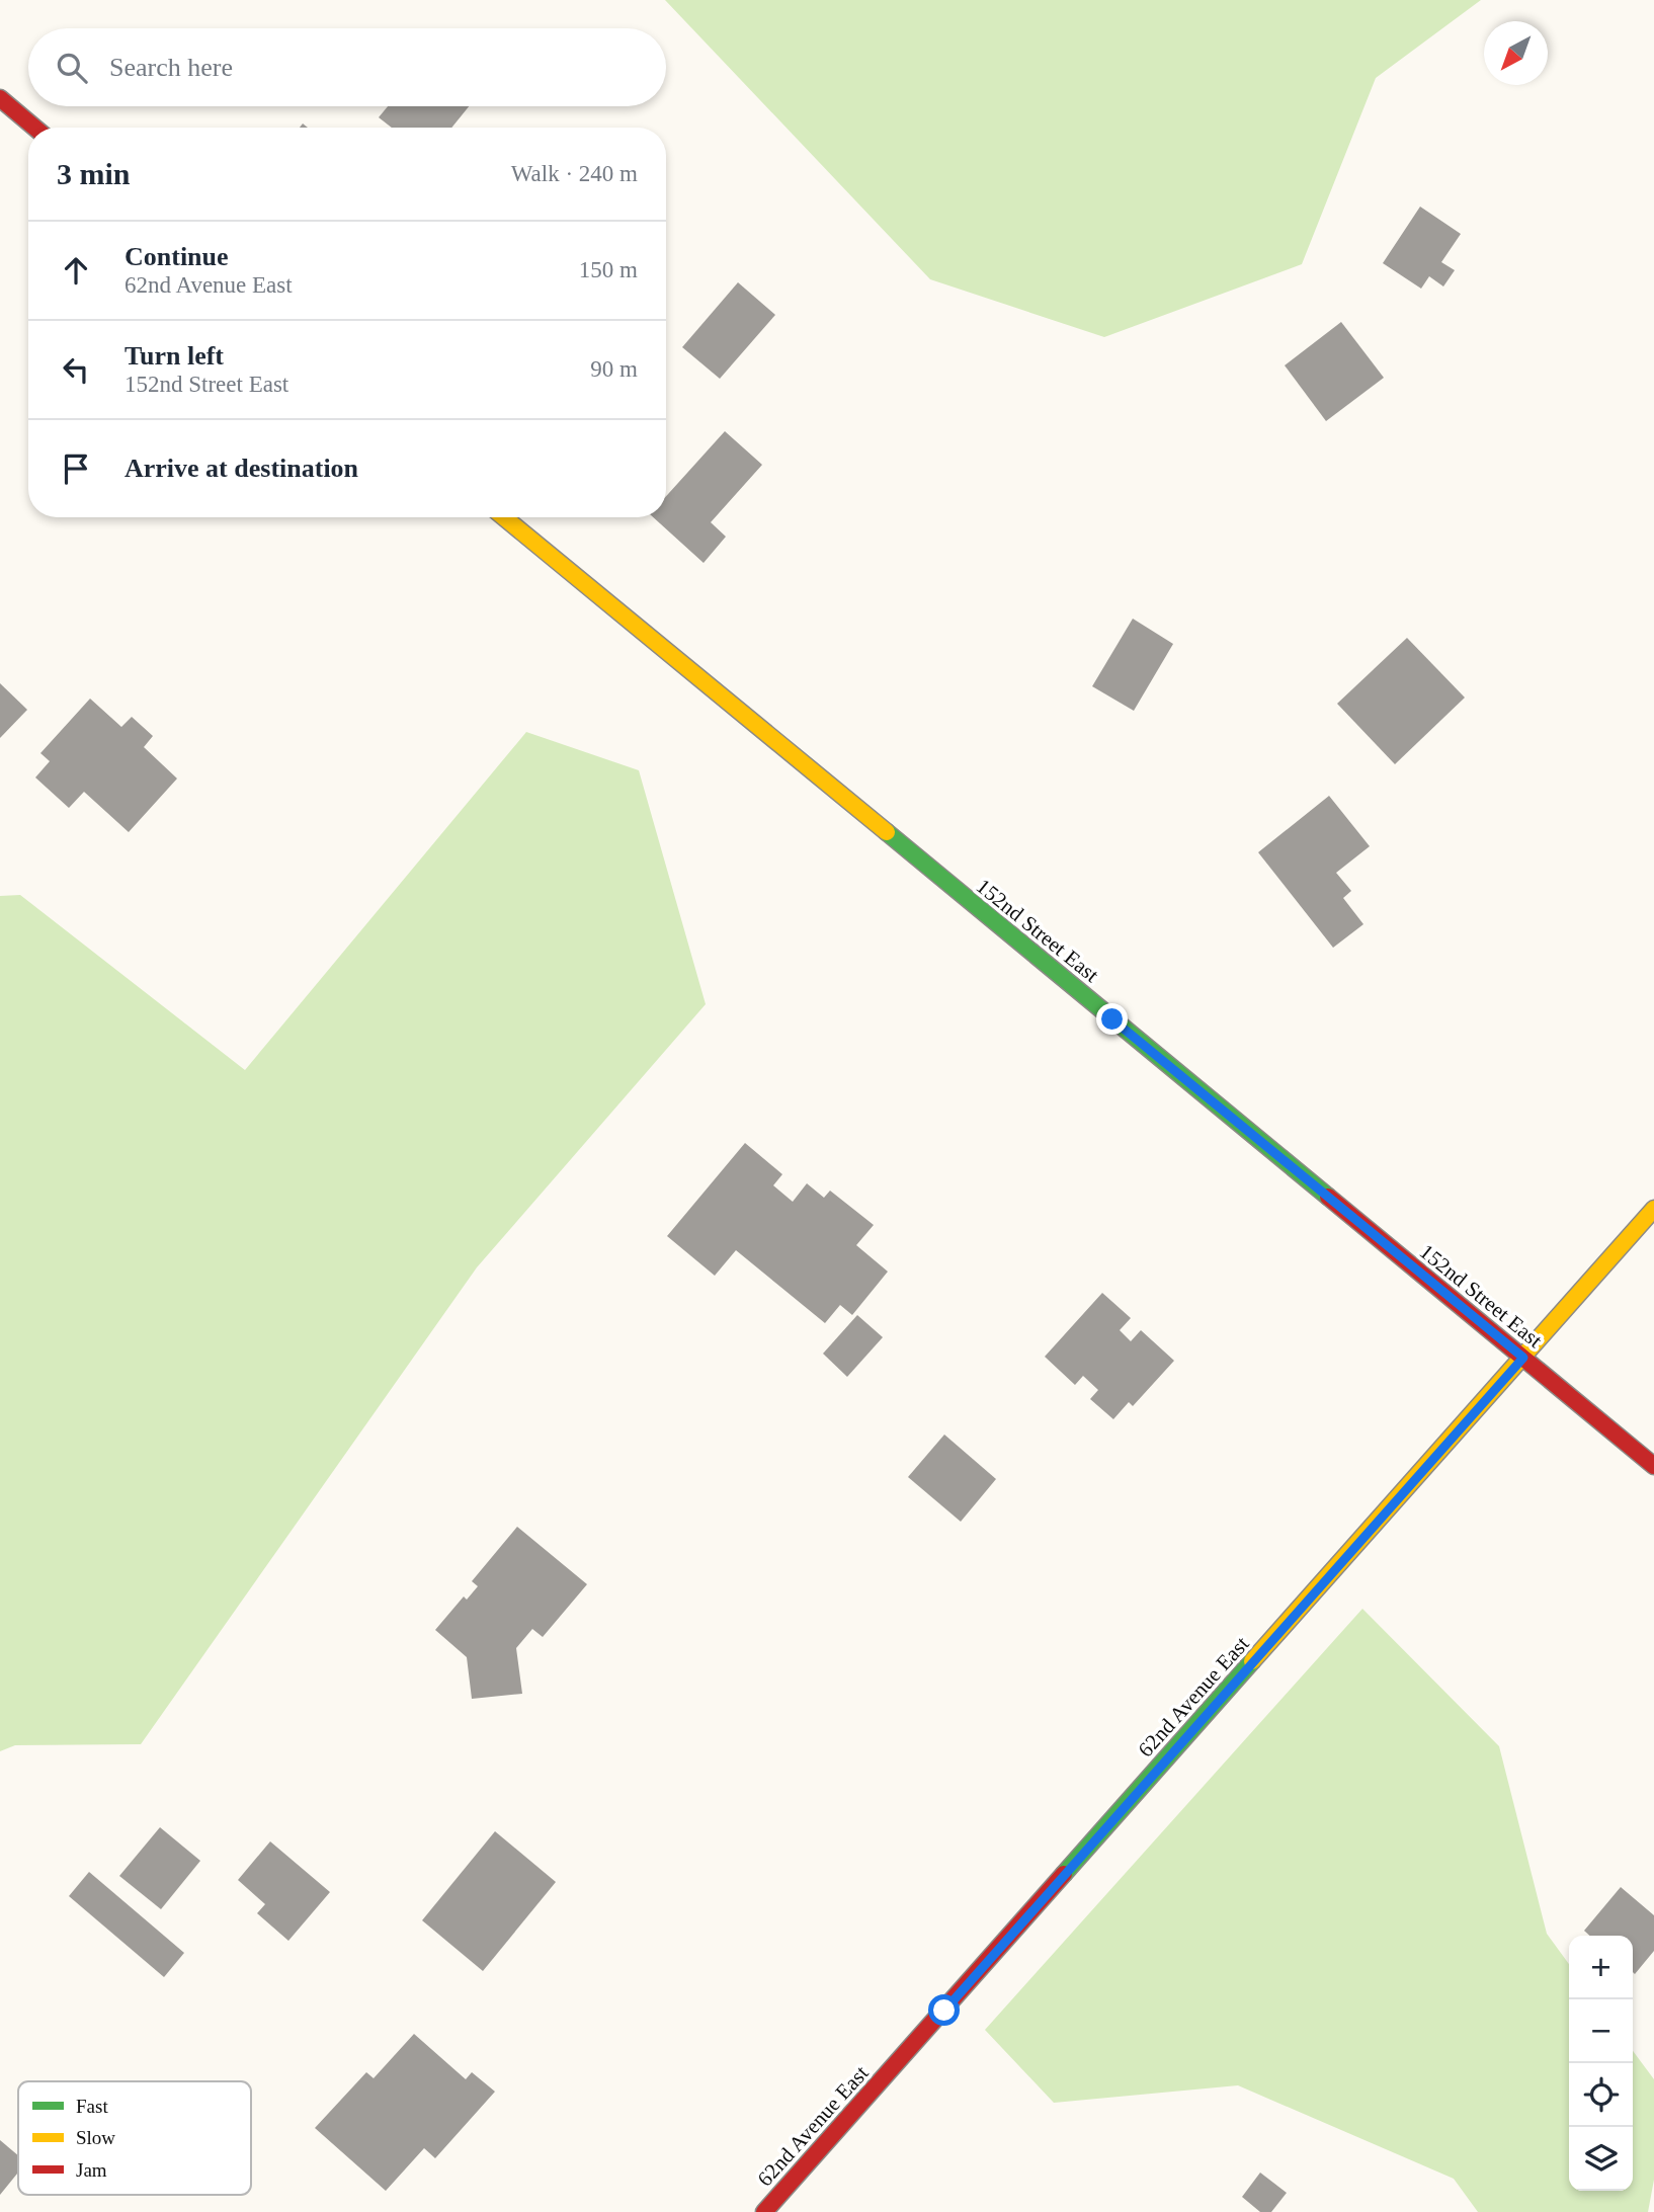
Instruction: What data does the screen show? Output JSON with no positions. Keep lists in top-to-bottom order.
{
  "streets": {
    "street": ["152nd Street East", "62nd Avenue East"]
  },
  "crossings": [
    ["152nd Street East", "62nd Avenue East"]
  ],
  "legend": ["Fast", "Slow", "Jam"],
  "north": "bottom left",
  "page": {
    "search": "Search here",
    "heading": ["3 min", "Walk · 240 m"],
    "list": [
      ["Continue", "62nd Avenue East", "150 m"],
      ["Turn left", "152nd Street East", "90 m"],
      "Arrive at destination"
    ],
    "map_buttons": ["+", "−"]
  }
}
